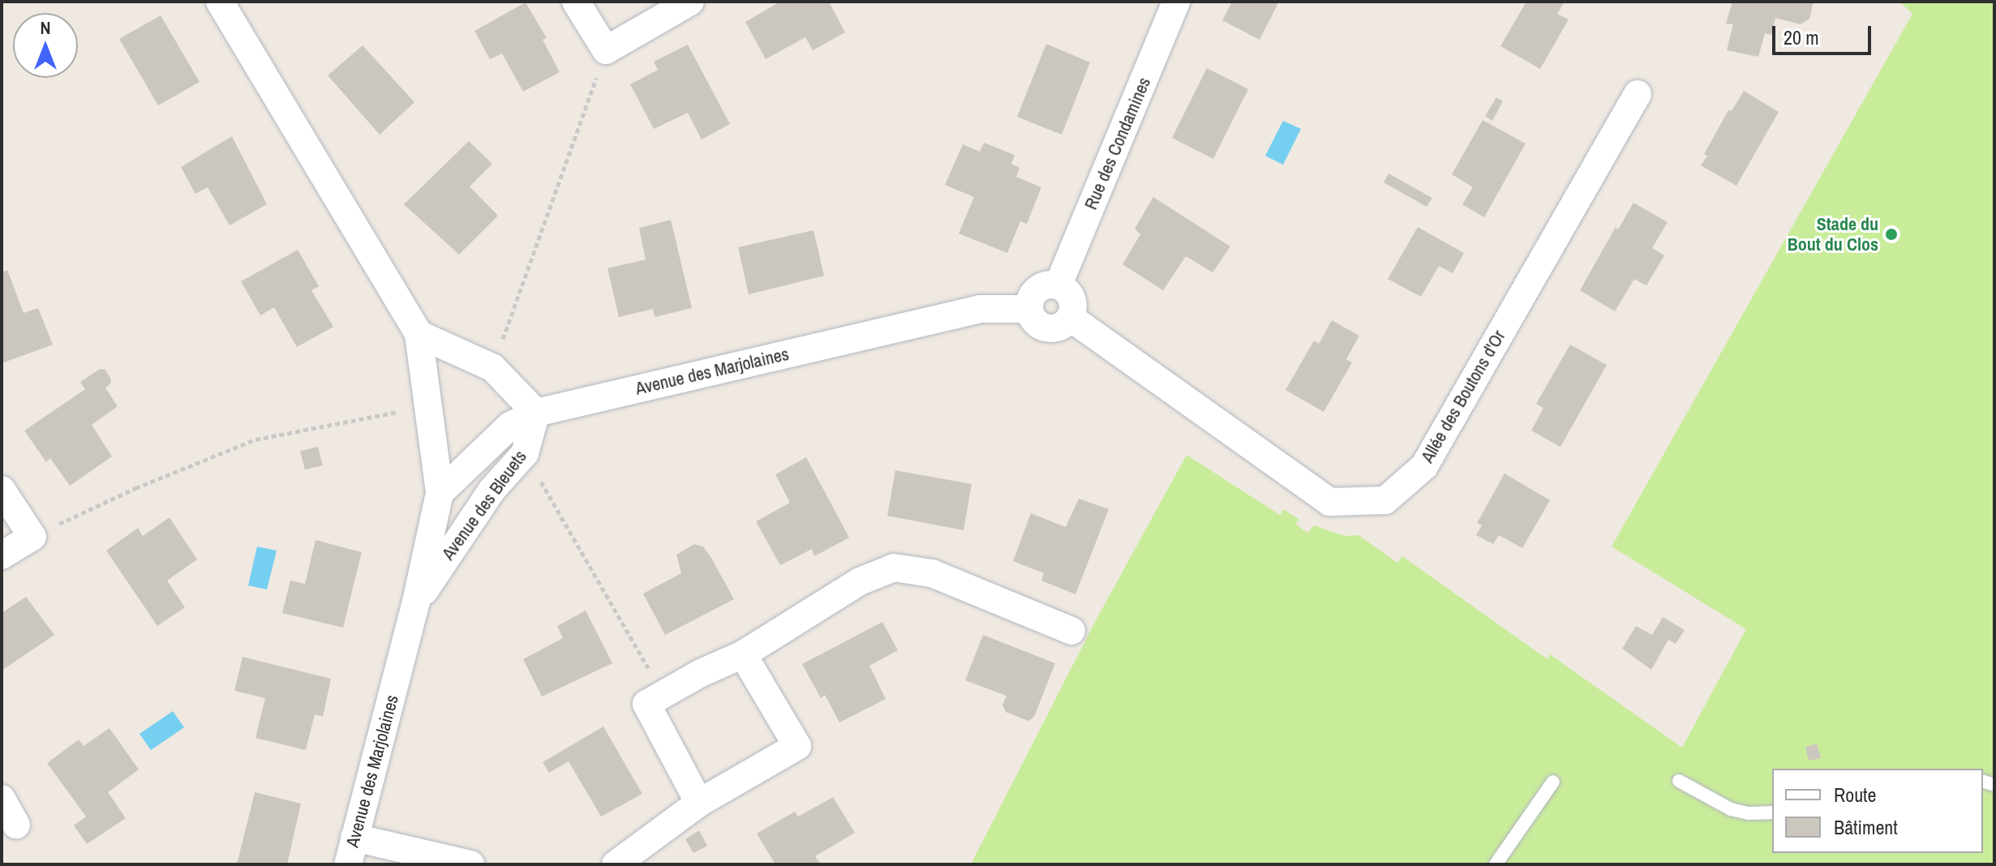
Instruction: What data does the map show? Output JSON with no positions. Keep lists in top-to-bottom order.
{
  "streets": {
    "street": [
      "Rue des Condamines",
      "Avenue des Marjolaines",
      "Allée des Boutons d'Or",
      "Avenue des Bleuets"
    ]
  },
  "crossings": [
    ["Rue des Condamines", "Avenue des Marjolaines"],
    ["Rue des Condamines", "Allée des Boutons d'Or"],
    ["Avenue des Marjolaines", "Allée des Boutons d'Or"],
    ["Avenue des Marjolaines", "Avenue des Bleuets"]
  ],
  "places": ["Stade du Bout du Clos"],
  "legend": ["Route", "Bâtiment"],
  "scale_bar": "20 m",
  "north": "top"
}
